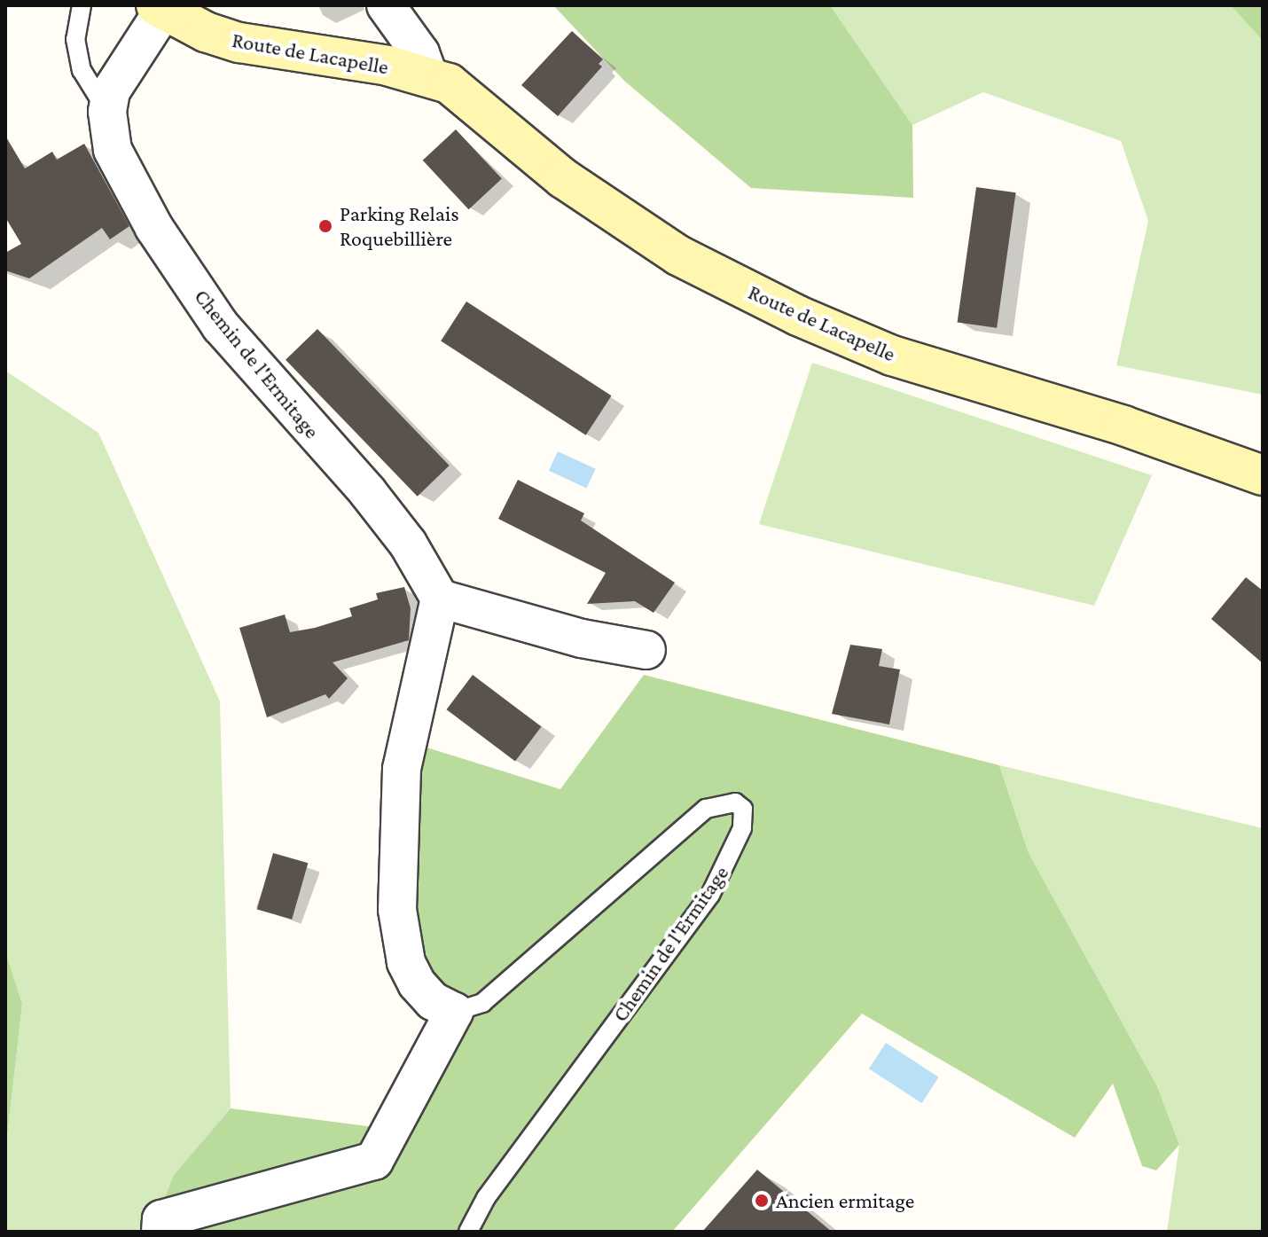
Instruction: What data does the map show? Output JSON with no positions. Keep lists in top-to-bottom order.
{
  "streets": {
    "street": ["Route de Lacapelle", "Chemin de l'Ermitage"]
  },
  "crossings": [
    ["Route de Lacapelle", "Chemin de l'Ermitage"]
  ],
  "places": ["Parking Relais Roquebillière", "Ancien ermitage"]
}
